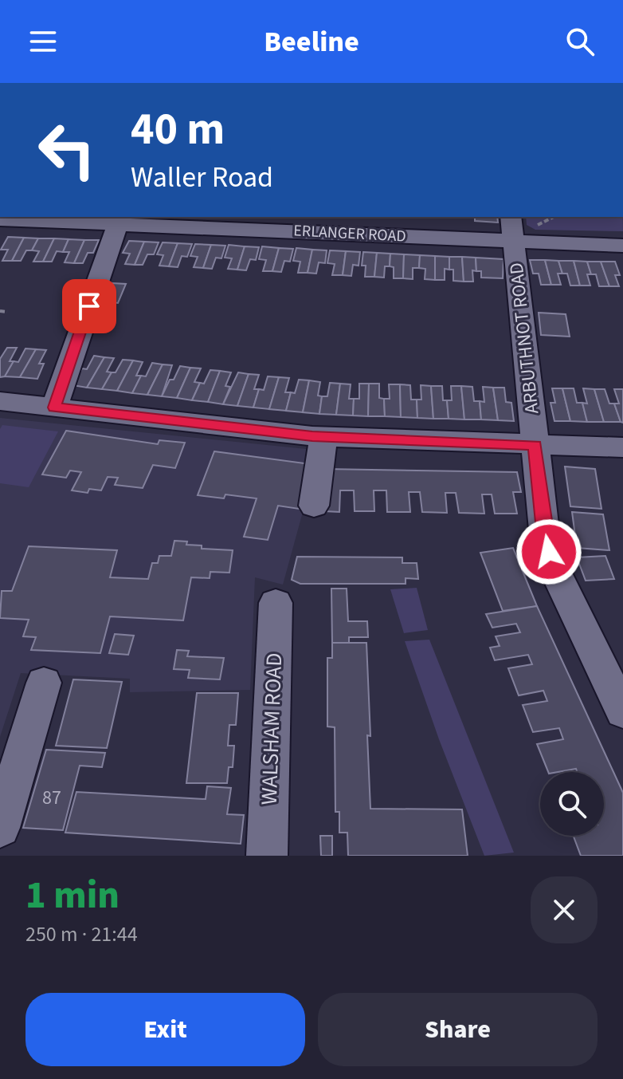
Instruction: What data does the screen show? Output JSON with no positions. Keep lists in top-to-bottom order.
{
  "streets": {
    "street": ["ERLANGER ROAD", "ARBUTHNOT ROAD", "WALSHAM ROAD"]
  },
  "crossings": [
    ["ERLANGER ROAD", "ARBUTHNOT ROAD"]
  ],
  "house_numbers": ["87"],
  "page": {
    "header": "Beeline",
    "turn": ["40 m", "Waller Road"],
    "heading": ["1 min", "250 m · 21:44"],
    "buttons": ["Exit", "Share"]
  }
}
